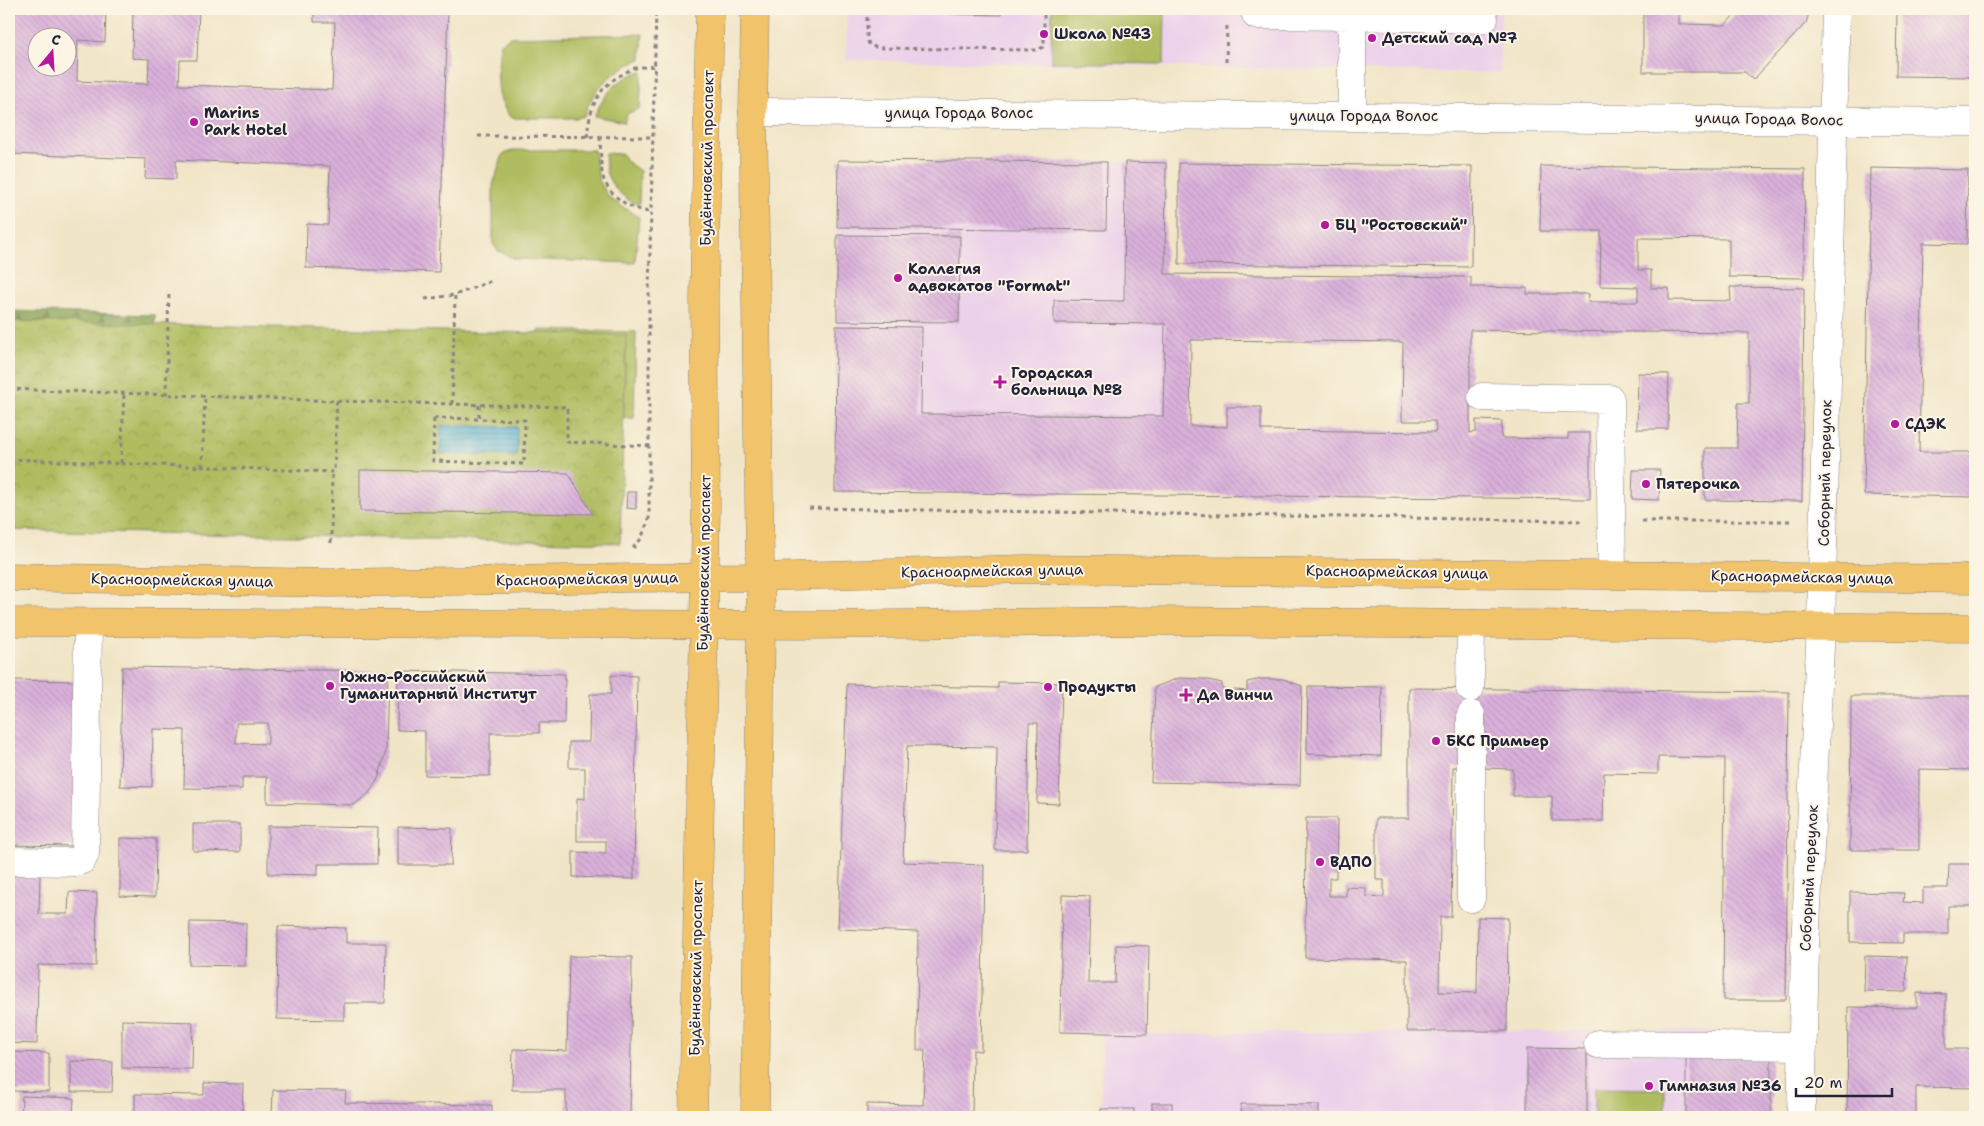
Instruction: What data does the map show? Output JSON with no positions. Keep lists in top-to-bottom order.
{
  "streets": {
    "main road": ["Будённовский проспект", "Красноармейская улица"],
    "street": ["улица Города Волос", "Соборный переулок"]
  },
  "crossings": [
    ["улица Города Волос", "Соборный переулок"],
    ["Будённовский проспект", "Красноармейская улица"],
    ["Соборный переулок", "Красноармейская улица"]
  ],
  "places": {
    "other": [
      "Школа №43",
      "Детский сад №7",
      "Marins Park Hotel",
      "БЦ \"Ростовский\"",
      "Коллегия адвокатов \"Format\"",
      "СДЭК",
      "Пятерочка",
      "Южно-Российский Гуманитарный Институт",
      "Продукты",
      "БКС Примьер",
      "ВДПО",
      "Гимназия №36"
    ],
    "health": ["Городская больница №8", "Да Винчи"]
  },
  "scale_bar": "20 m",
  "north": "top"
}
